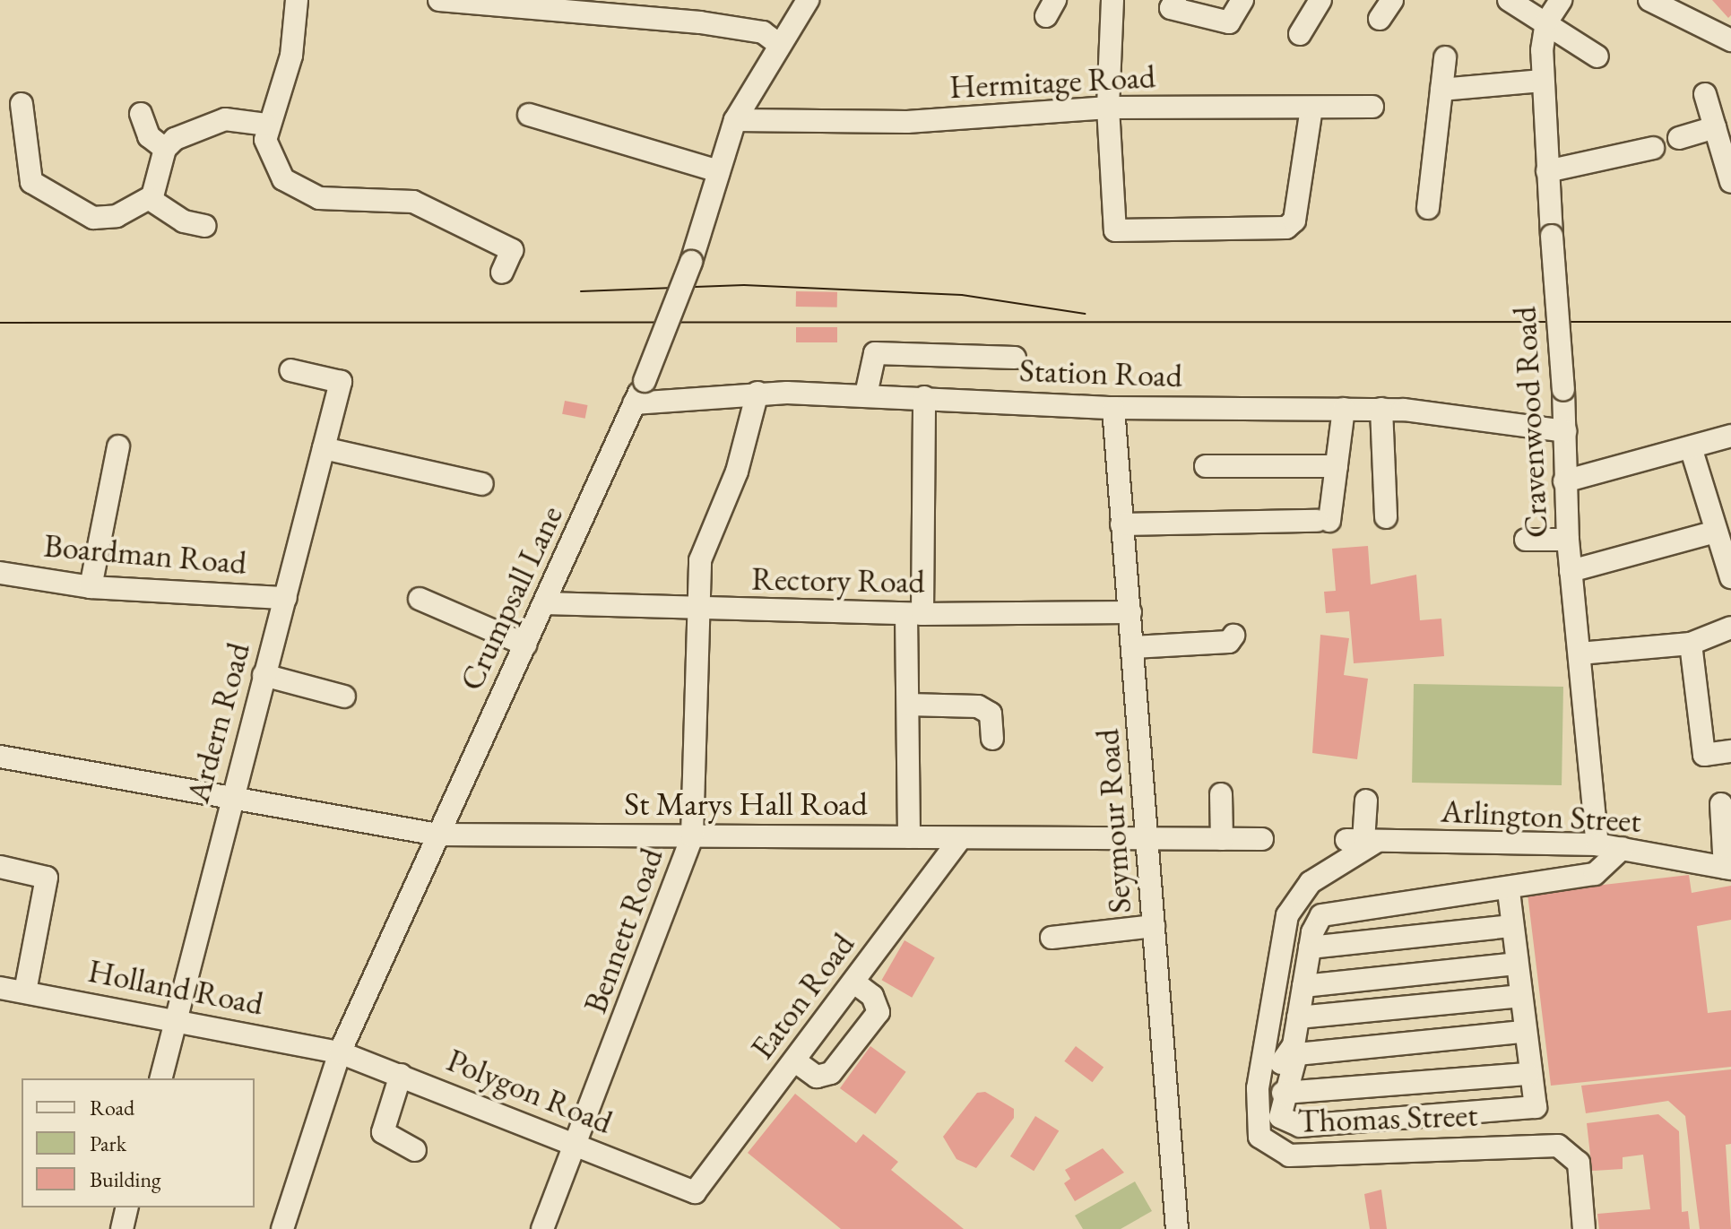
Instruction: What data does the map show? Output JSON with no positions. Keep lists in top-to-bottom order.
{
  "streets": {
    "street": [
      "Hermitage Road",
      "Station Road",
      "Cravenwood Road",
      "Boardman Road",
      "Rectory Road",
      "Crumpsall Lane",
      "Ardern Road",
      "St Marys Hall Road",
      "Arlington Street",
      "Seymour Road",
      "Bennett Road",
      "Holland Road",
      "Eaton Road",
      "Polygon Road",
      "Thomas Street"
    ]
  },
  "crossings": [
    ["Hermitage Road", "Crumpsall Lane"],
    ["Station Road", "Cravenwood Road"],
    ["Station Road", "Crumpsall Lane"],
    ["Station Road", "Seymour Road"],
    ["Station Road", "Bennett Road"],
    ["Cravenwood Road", "Arlington Street"],
    ["Boardman Road", "Ardern Road"],
    ["Rectory Road", "Crumpsall Lane"],
    ["Rectory Road", "Seymour Road"],
    ["Rectory Road", "Bennett Road"],
    ["Crumpsall Lane", "St Marys Hall Road"],
    ["Crumpsall Lane", "Holland Road"],
    ["Crumpsall Lane", "Polygon Road"],
    ["Ardern Road", "St Marys Hall Road"],
    ["Ardern Road", "Holland Road"],
    ["St Marys Hall Road", "Seymour Road"],
    ["St Marys Hall Road", "Bennett Road"],
    ["St Marys Hall Road", "Eaton Road"],
    ["Arlington Street", "Thomas Street"],
    ["Bennett Road", "Polygon Road"],
    ["Holland Road", "Polygon Road"],
    ["Eaton Road", "Polygon Road"]
  ],
  "legend": ["Road", "Park", "Building"]
}
